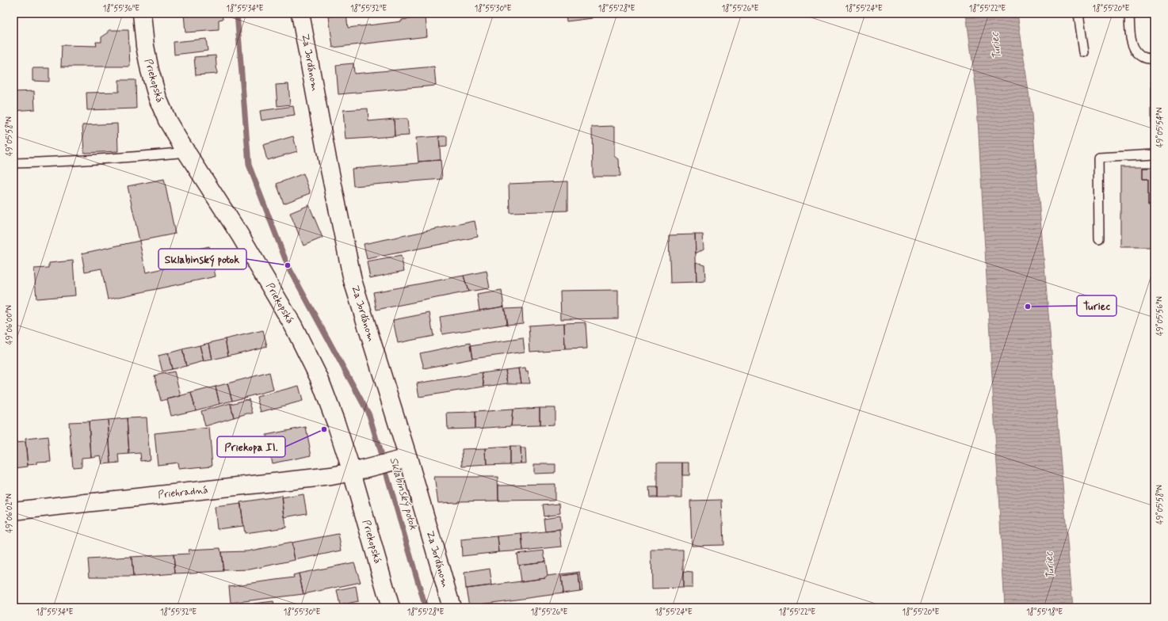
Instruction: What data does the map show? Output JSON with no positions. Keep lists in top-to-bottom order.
{
  "streets": {
    "street": ["Za Jordánom", "Priekopská", "Priehradná"]
  },
  "crossings": [
    ["Za Jordánom", "Priehradná"],
    ["Priekopská", "Priehradná"]
  ],
  "water": ["Turiec", "Sklabinský potok"],
  "places": ["Sklabinský potok", "Turiec", "Priekopa II."],
  "coordinates": [
    "18°55'36\"E",
    "18°55'34\"E",
    "18°55'32\"E",
    "18°55'30\"E",
    "18°55'28\"E",
    "18°55'26\"E",
    "18°55'24\"E",
    "18°55'22\"E",
    "18°55'20\"E",
    "49°05'54\"N",
    "49°05'58\"N",
    "49°05'56\"N",
    "49°06'00\"N",
    "49°06'02\"N",
    "18°55'18\"E"
  ]
}
